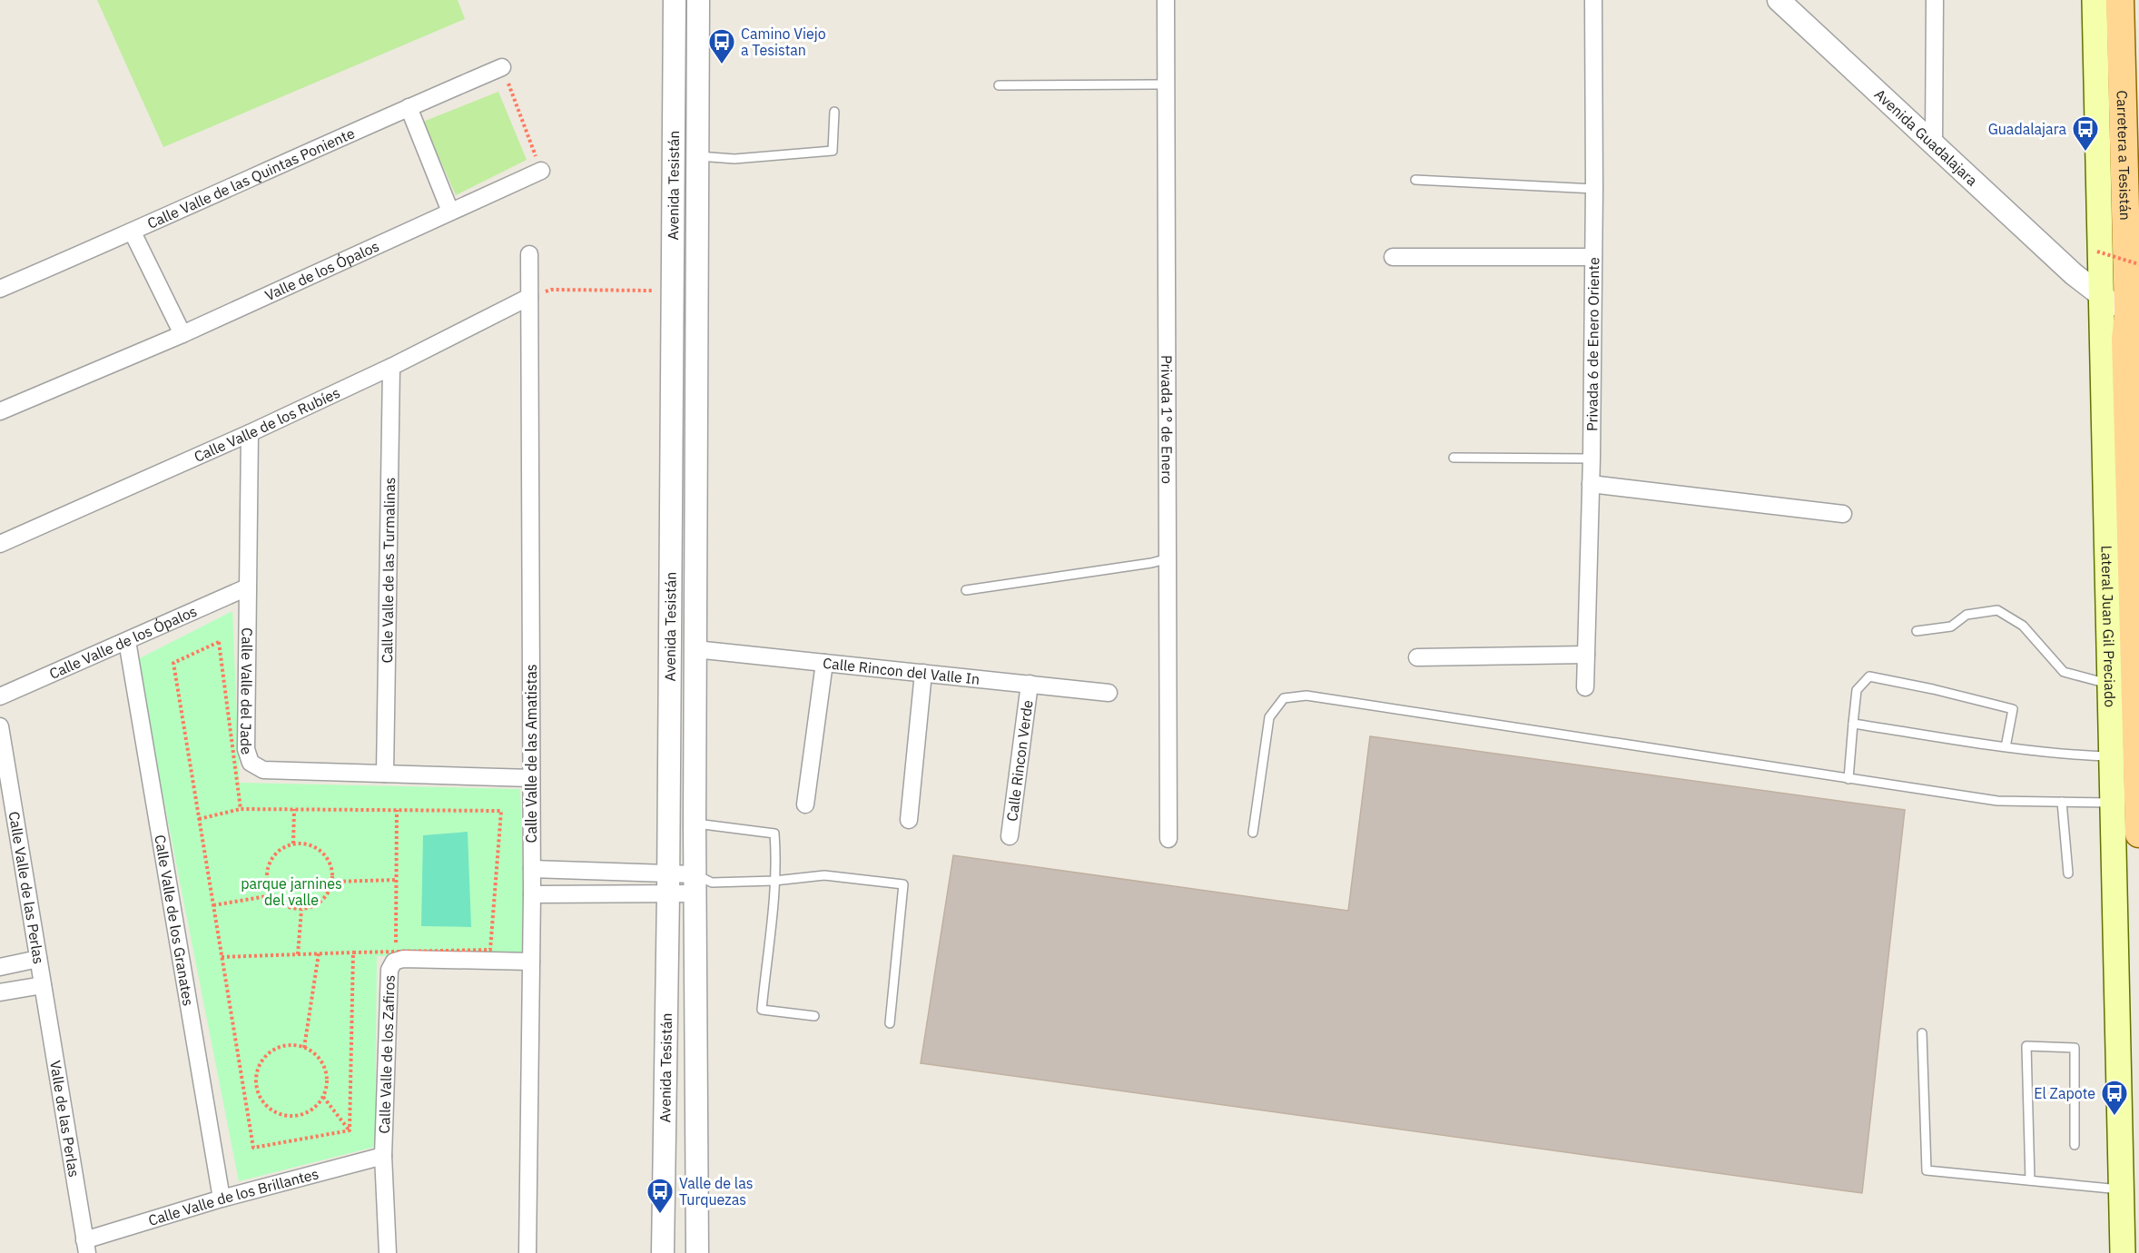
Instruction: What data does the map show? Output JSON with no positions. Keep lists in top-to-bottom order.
{
  "streets": {
    "main road": ["Carretera a Tesistán", "Lateral Juan Gil Preciado"],
    "street": [
      "Avenida Guadalajara",
      "Calle Valle de las Quintas Poniente",
      "Avenida Tesistán",
      "Valle de los Ópalos",
      "Privada 6 de Enero Oriente",
      "Privada 1° de Enero",
      "Calle Valle de los Rubíes",
      "Calle Valle de las Turmalinas",
      "Calle Valle de los Ópalos",
      "Calle Rincon del Valle In",
      "Calle Valle del Jade",
      "Calle Valle de las Amatistas",
      "Calle Rincon Verde",
      "Calle Valle de las Perlas",
      "Calle Valle de los Granates",
      "Calle Valle de los Zafiros",
      "Valle de las Perlas",
      "Calle Valle de los Brillantes"
    ]
  },
  "crossings": [
    ["Avenida Guadalajara", "Carretera a Tesistán"],
    ["Avenida Guadalajara", "Lateral Juan Gil Preciado"],
    ["Carretera a Tesistán", "Lateral Juan Gil Preciado"],
    ["Avenida Tesistán", "Calle Rincon del Valle In"],
    ["Calle Valle de los Rubíes", "Calle Valle de las Turmalinas"],
    ["Calle Valle de los Rubíes", "Calle Valle del Jade"],
    ["Calle Valle de los Rubíes", "Calle Valle de las Amatistas"],
    ["Calle Valle de las Turmalinas", "Calle Valle del Jade"],
    ["Calle Valle de los Ópalos", "Calle Valle del Jade"],
    ["Calle Valle de los Ópalos", "Calle Valle de los Granates"],
    ["Calle Rincon del Valle In", "Calle Rincon Verde"],
    ["Calle Valle del Jade", "Calle Valle de las Amatistas"],
    ["Calle Valle de las Amatistas", "Calle Valle de los Zafiros"],
    ["Calle Valle de las Perlas", "Valle de las Perlas"],
    ["Calle Valle de los Granates", "Calle Valle de los Brillantes"],
    ["Calle Valle de los Zafiros", "Calle Valle de los Brillantes"],
    ["Valle de las Perlas", "Calle Valle de los Brillantes"]
  ],
  "parks": ["parque jarnines del valle"],
  "places": {
    "bus stop": [
      "Camino Viejo a Tesistan",
      "Guadalajara",
      "El Zapote",
      "Valle de las Turquezas"
    ]
  }
}
